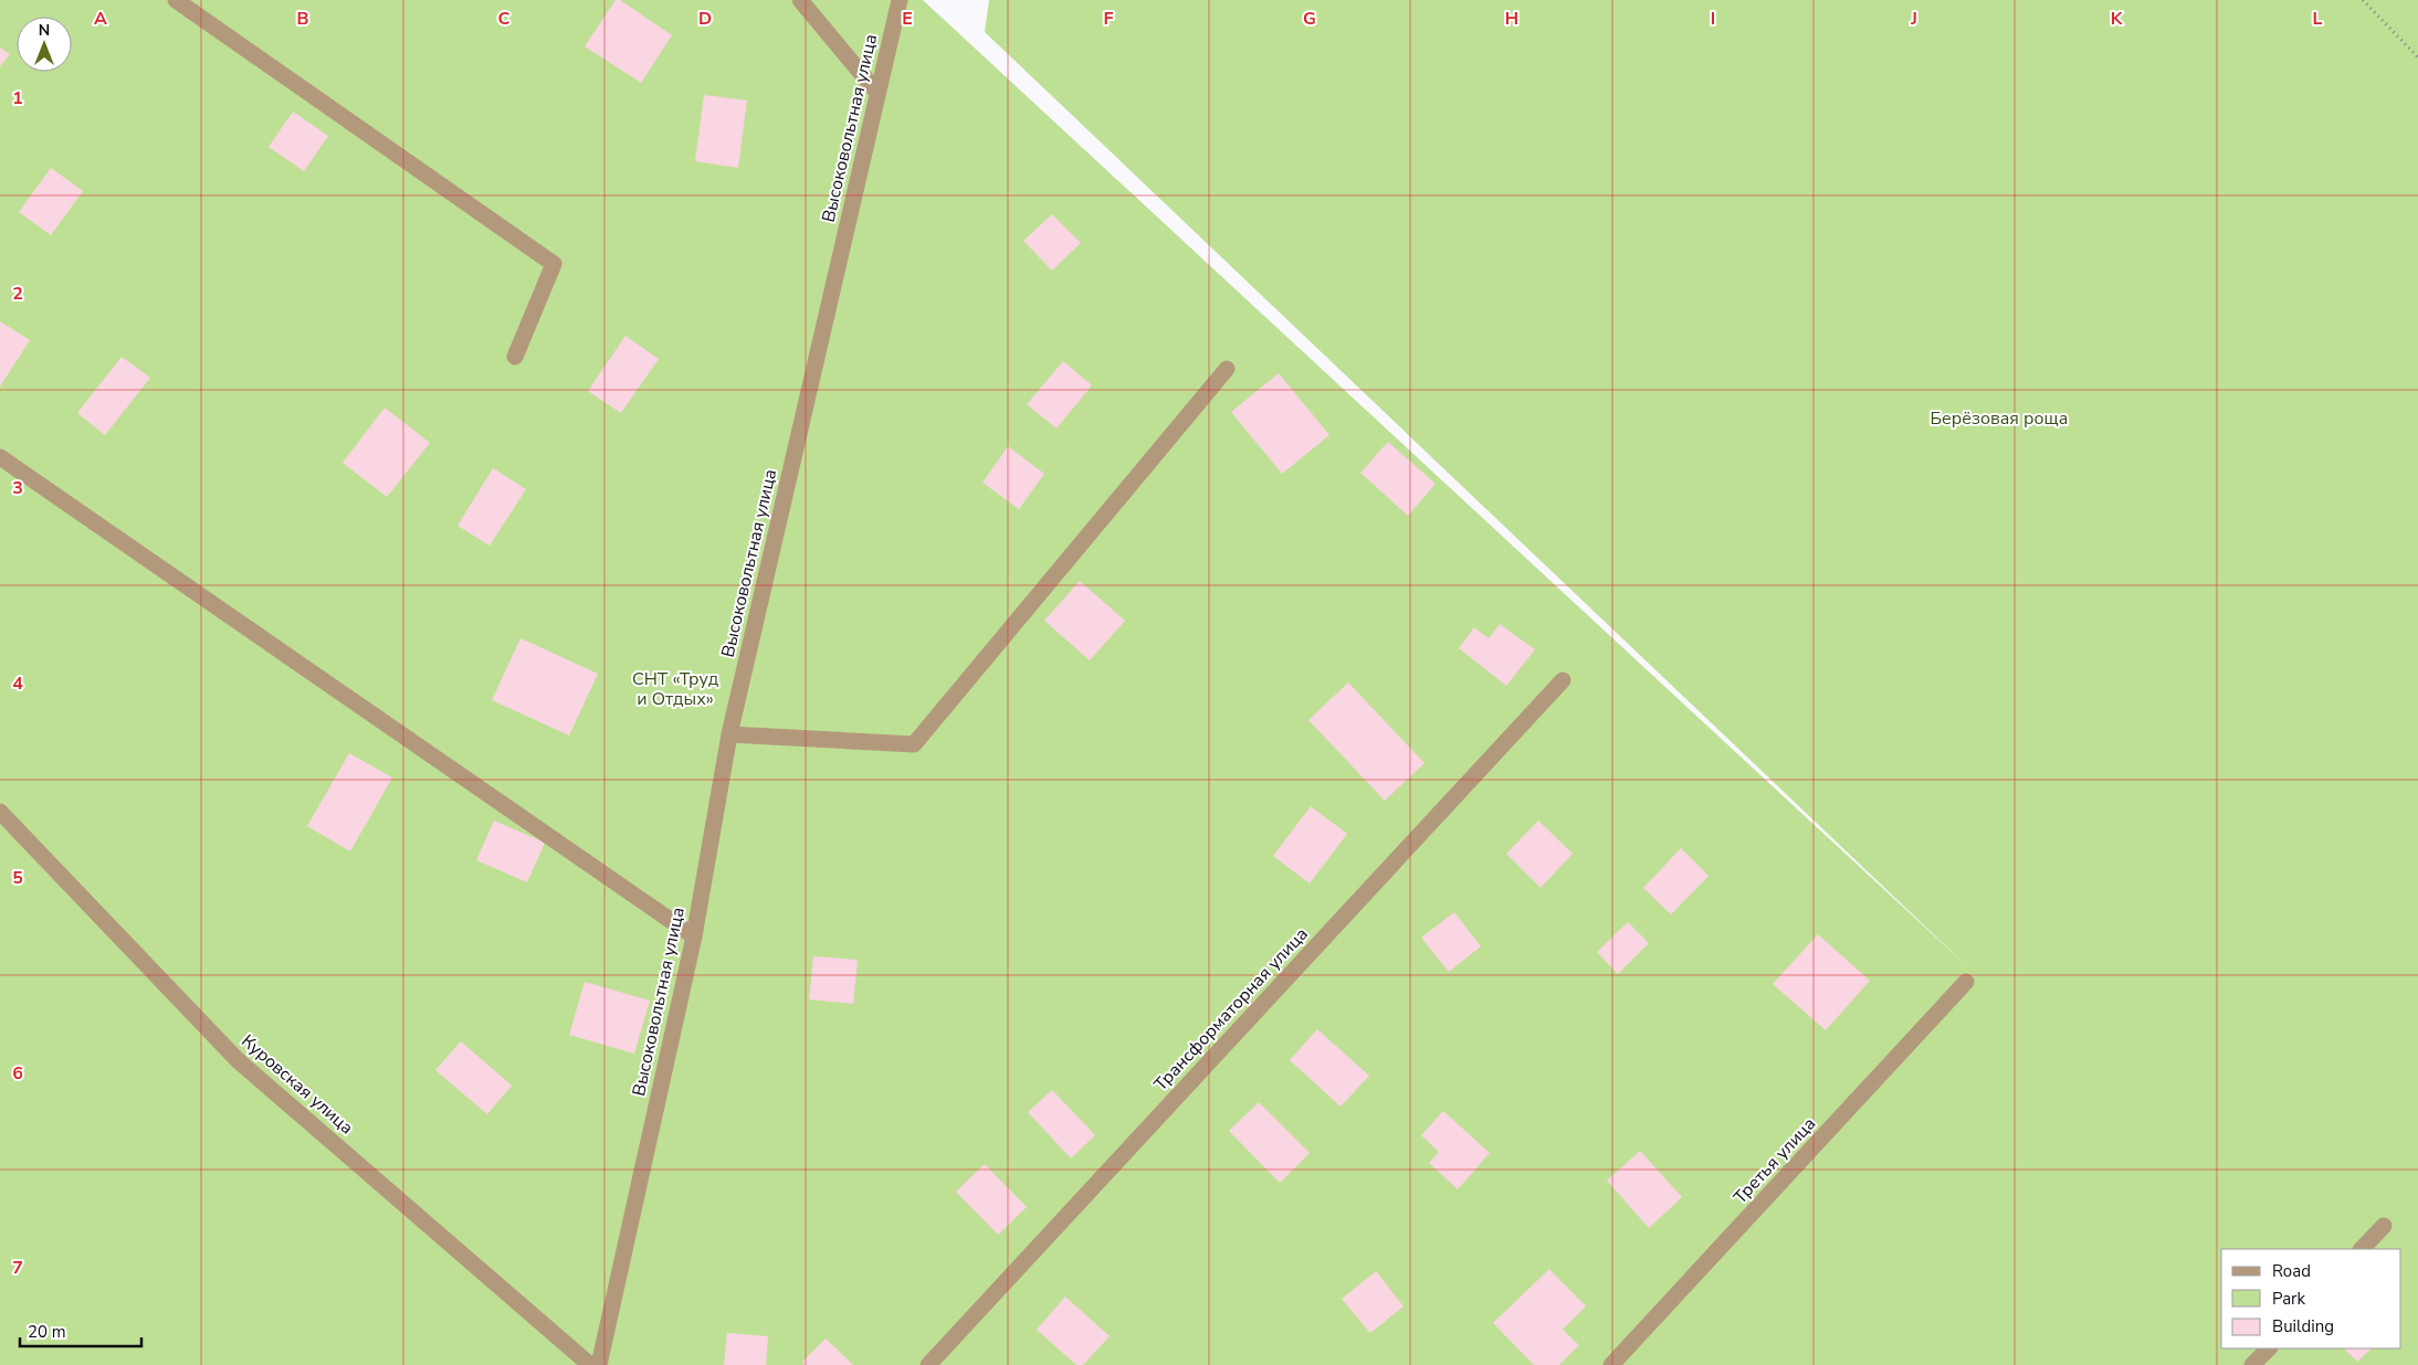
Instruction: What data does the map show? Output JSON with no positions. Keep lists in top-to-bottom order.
{
  "streets": {
    "street": [
      "Высоковольтная улица",
      "Трансформаторная улица",
      "Куровская улица",
      "Третья улица"
    ]
  },
  "parks": ["Берёзовая роща", "СНТ «Труд и Отдых»"],
  "legend": ["Road", "Park", "Building"],
  "scale_bar": "20 m",
  "north": "top",
  "grid": {
    "columns": [
      "A",
      "B",
      "C",
      "D",
      "E",
      "F",
      "G",
      "H",
      "I",
      "J",
      "K",
      "L"
    ],
    "rows": [
      "1",
      "2",
      "3",
      "4",
      "5",
      "6",
      "7"
    ]
  }
}
